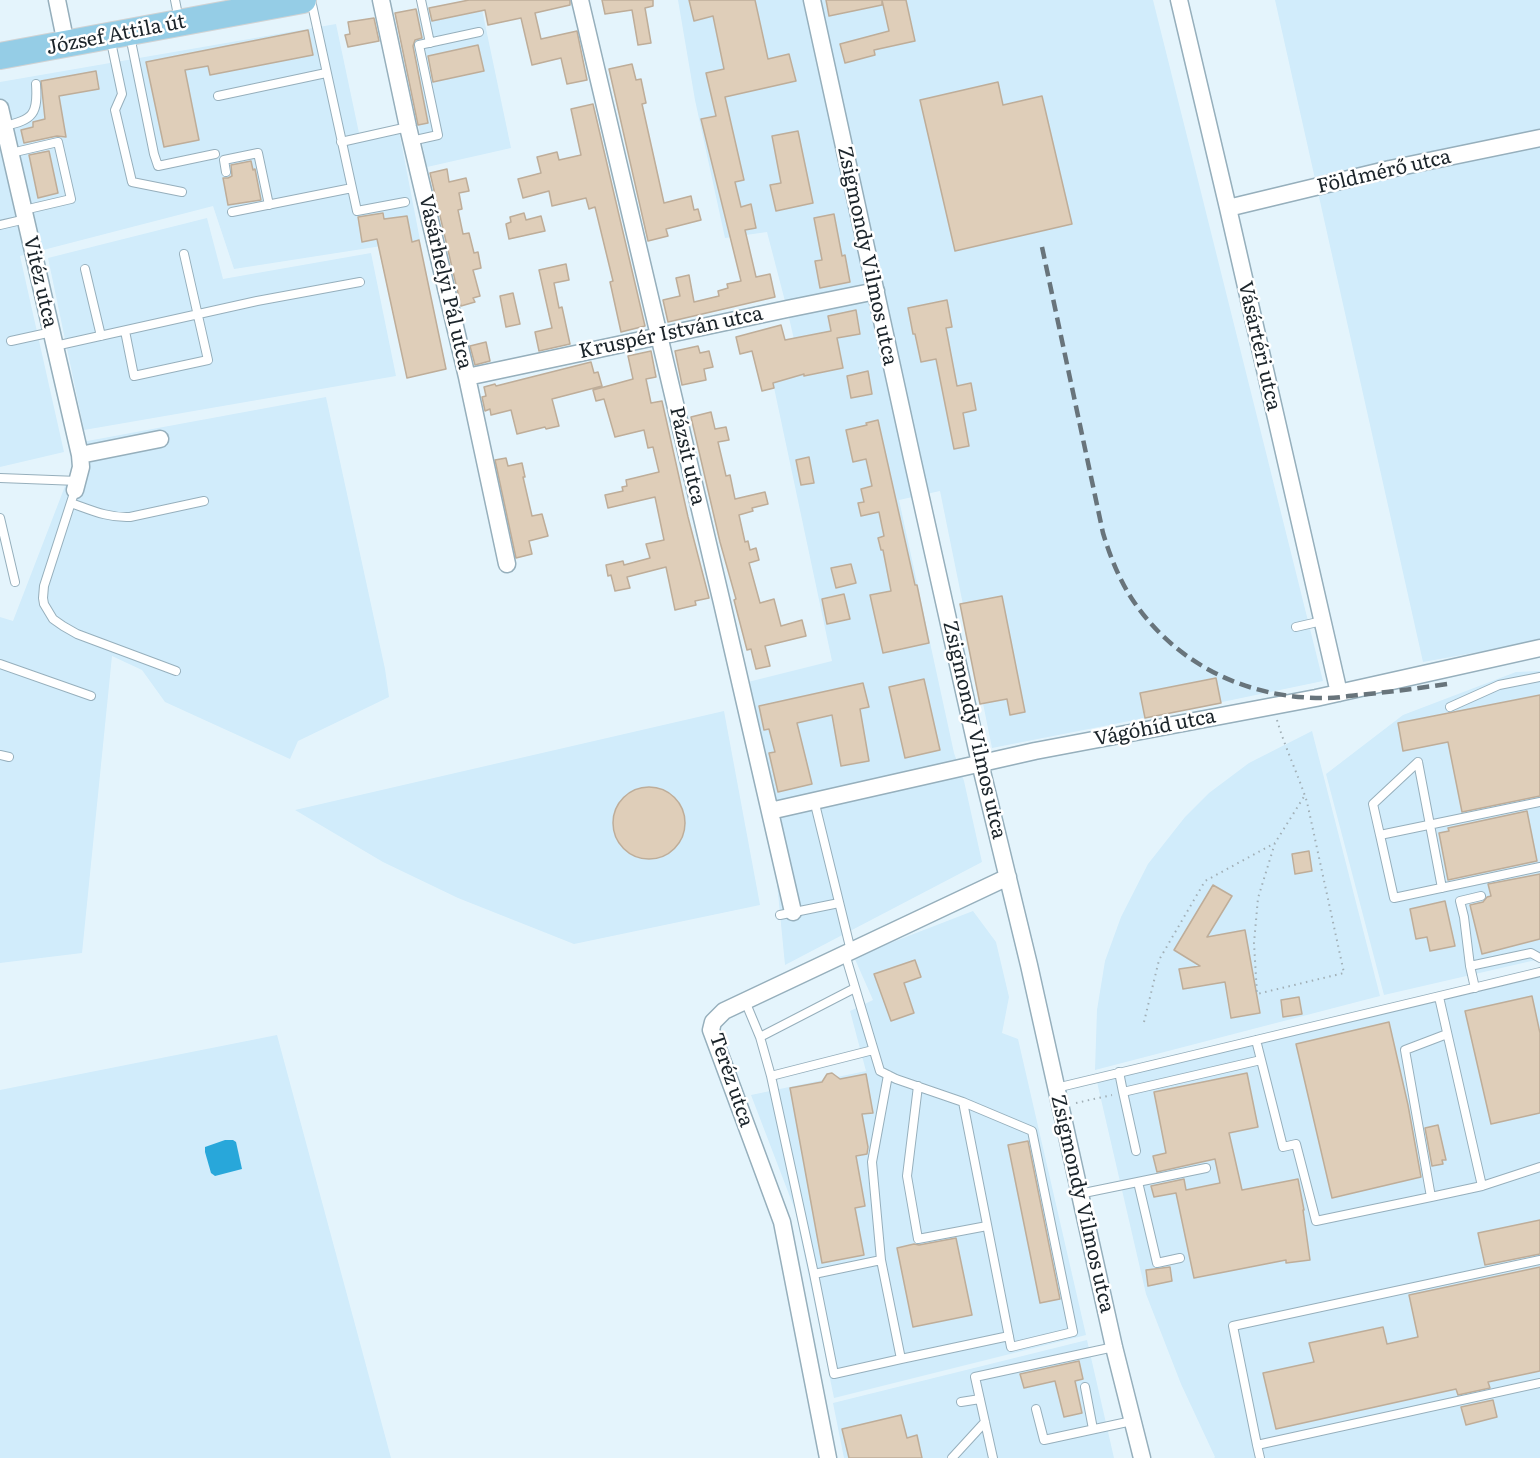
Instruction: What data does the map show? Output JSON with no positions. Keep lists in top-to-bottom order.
{
  "streets": {
    "main road": ["József Attila út"],
    "street": [
      "Földmérő utca",
      "Zsigmondy Vilmos utca",
      "Vitéz utca",
      "Vásárhelyi Pál utca",
      "Kruspér István utca",
      "Vásártéri utca",
      "Pázsit utca",
      "Vágóhíd utca",
      "Teréz utca"
    ]
  },
  "crossings": [
    ["Földmérő utca", "Vásártéri utca"],
    ["Zsigmondy Vilmos utca", "Kruspér István utca"],
    ["Zsigmondy Vilmos utca", "Vágóhíd utca"],
    ["Zsigmondy Vilmos utca", "Teréz utca"],
    ["Vásárhelyi Pál utca", "Kruspér István utca"],
    ["Kruspér István utca", "Pázsit utca"],
    ["Vásártéri utca", "Vágóhíd utca"],
    ["Pázsit utca", "Vágóhíd utca"]
  ]
}
